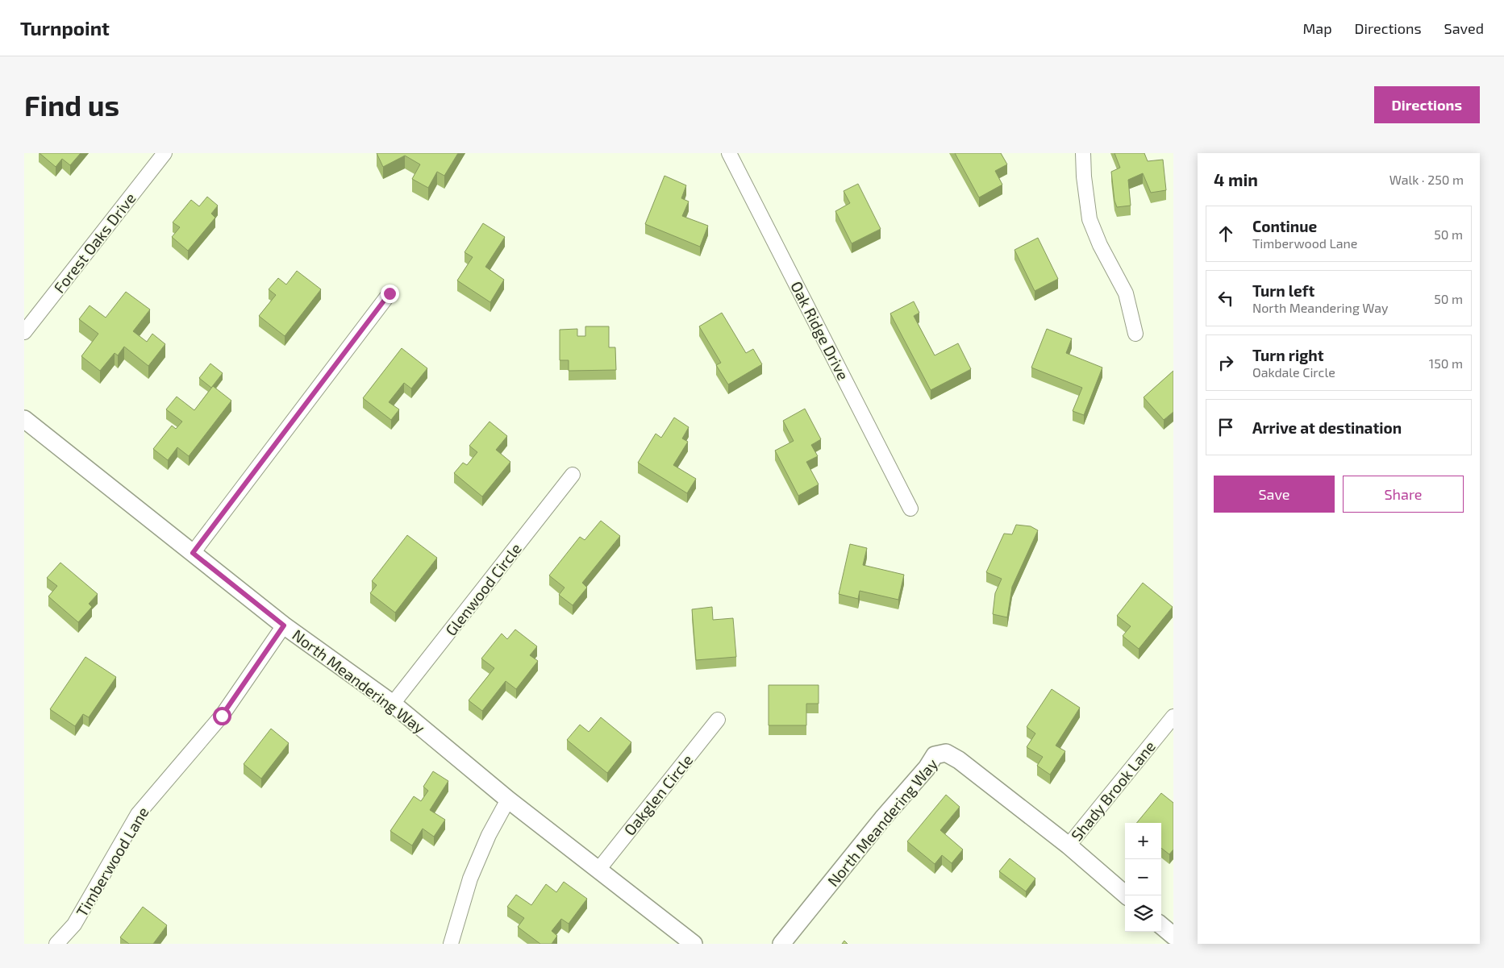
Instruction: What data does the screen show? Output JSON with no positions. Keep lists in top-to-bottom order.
{
  "streets": {
    "street": [
      "Forest Oaks Drive",
      "Oak Ridge Drive",
      "Glenwood Circle",
      "North Meandering Way",
      "Shady Brook Lane",
      "Oakglen Circle",
      "Timberwood Lane"
    ]
  },
  "crossings": [
    ["Glenwood Circle", "North Meandering Way"],
    ["North Meandering Way", "Shady Brook Lane"],
    ["North Meandering Way", "Oakglen Circle"],
    ["North Meandering Way", "Timberwood Lane"]
  ],
  "page": {
    "header": "Turnpoint",
    "nav": ["Map", "Directions", "Saved"],
    "buttons": [
      "Directions",
      ["Save", "Share"]
    ],
    "title": "Find us",
    "heading": ["4 min", "Walk · 250 m"],
    "list": [
      ["Continue", "Timberwood Lane", "50 m"],
      ["Turn left", "North Meandering Way", "50 m"],
      ["Turn right", "Oakdale Circle", "150 m"],
      "Arrive at destination"
    ],
    "map_buttons": ["+", "−"]
  }
}
